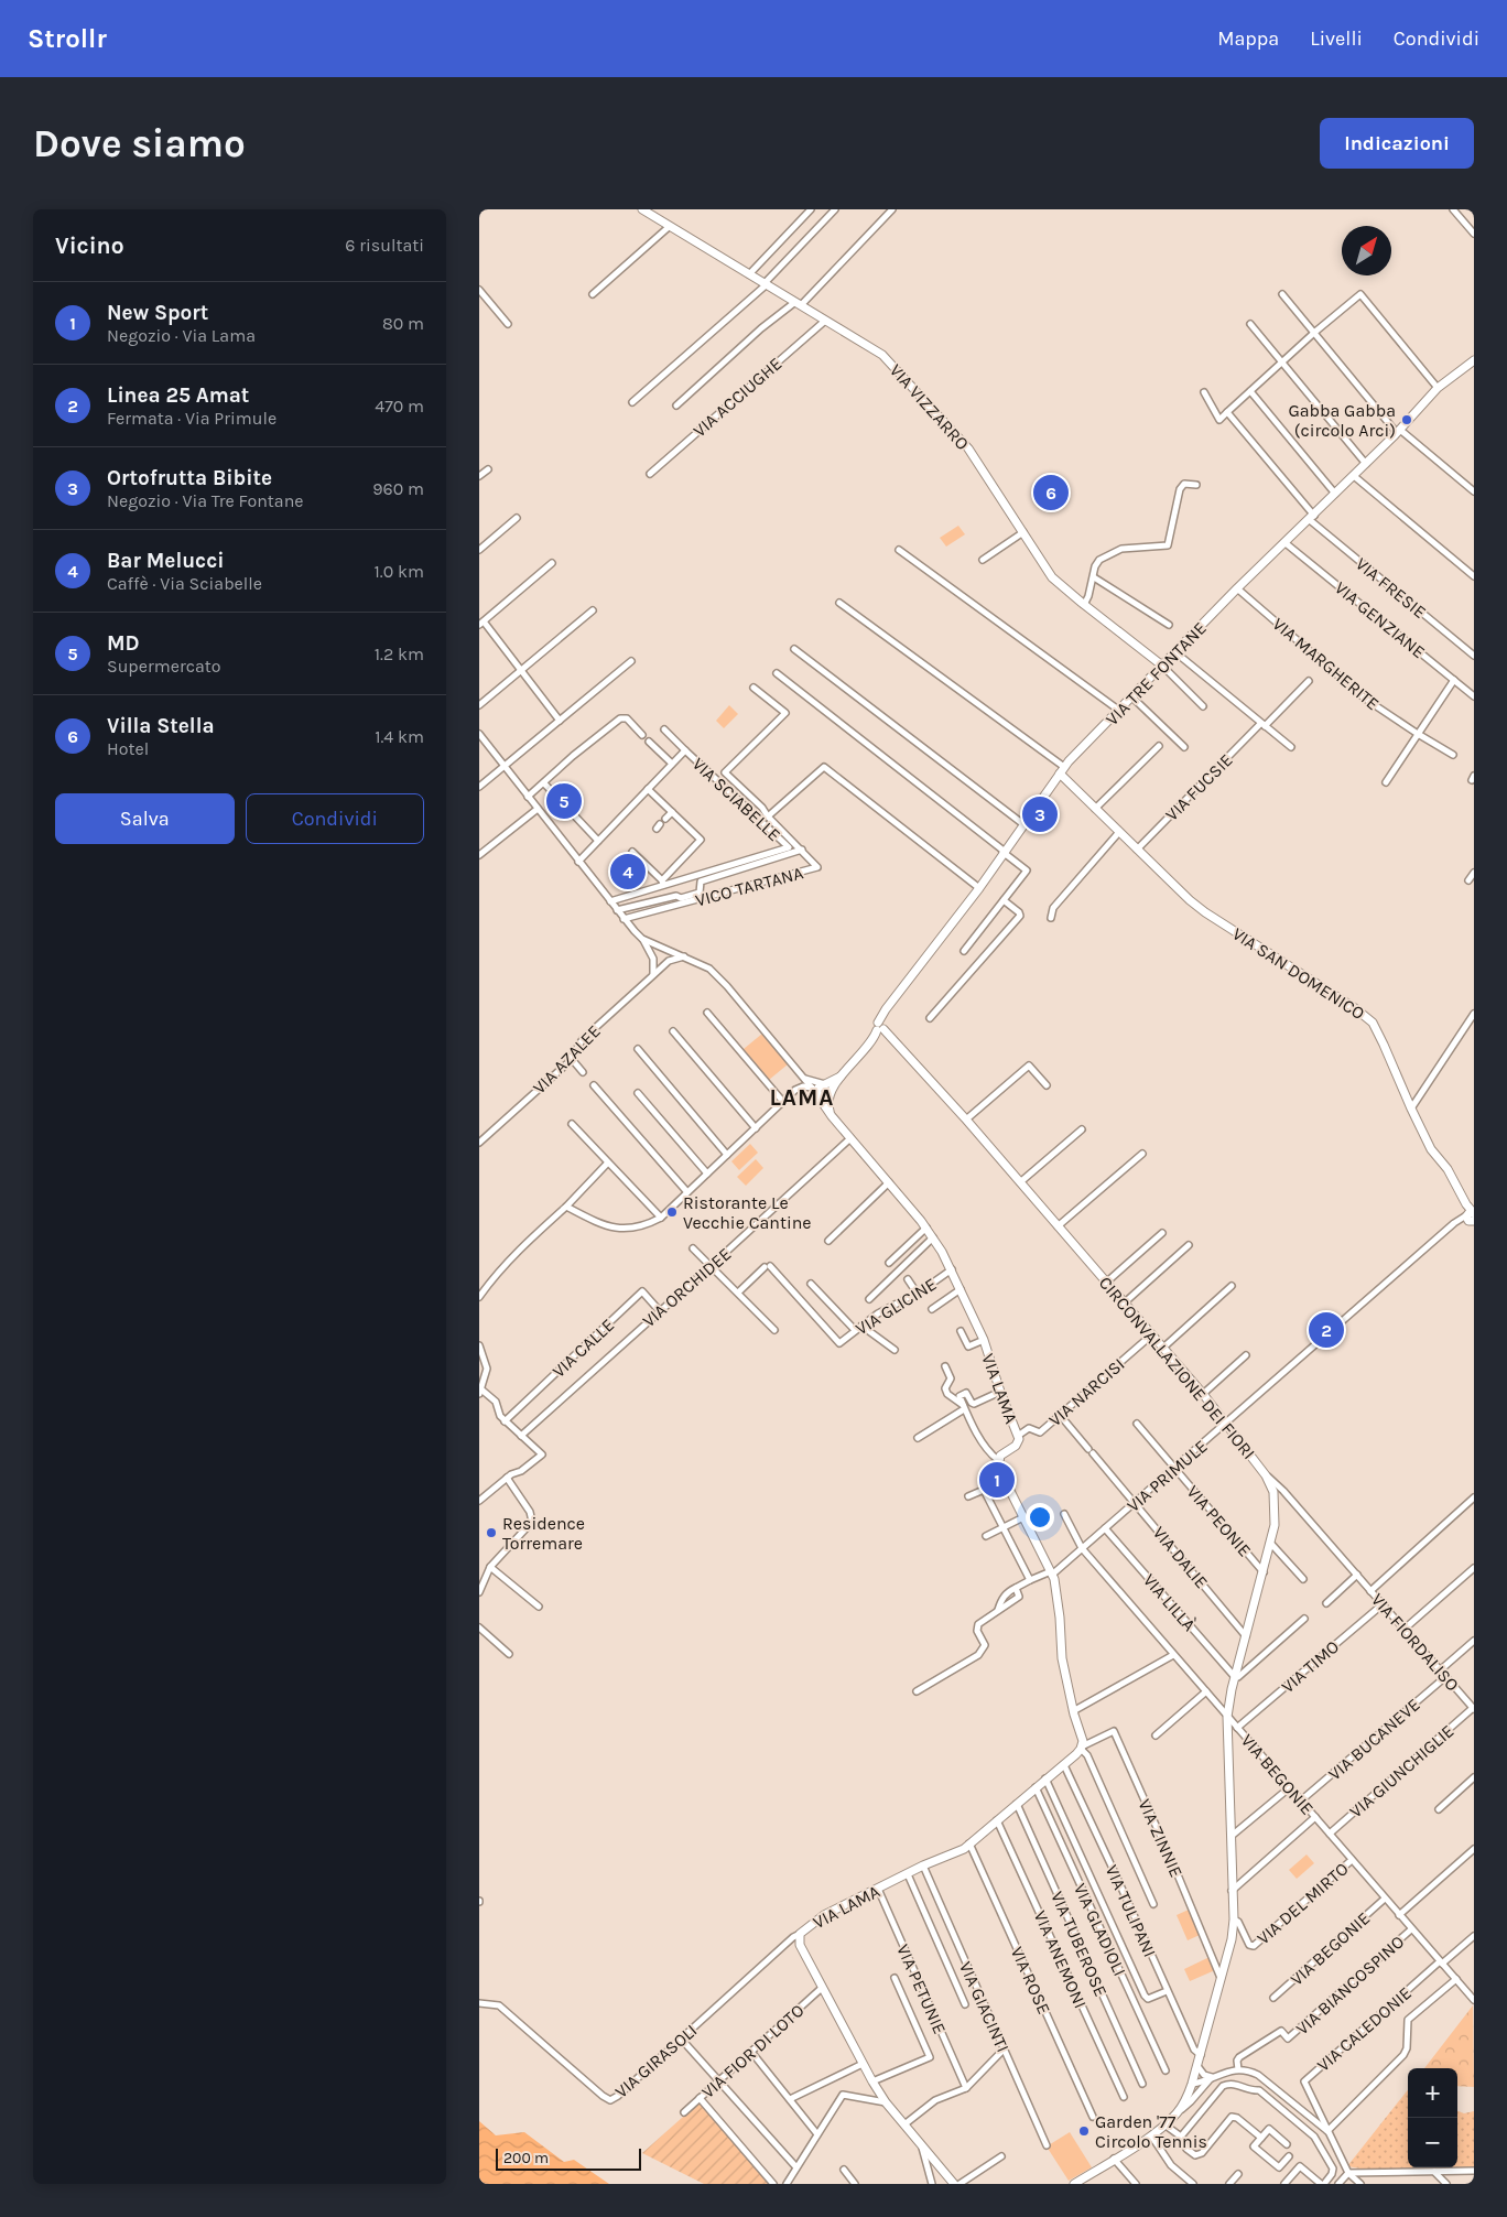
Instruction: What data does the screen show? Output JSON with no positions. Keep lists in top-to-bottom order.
{
  "streets": {
    "street": [
      "VIA ACCIUGHE",
      "VIA VIZZARRO",
      "VIA FRESIE",
      "VIA GENZIANE",
      "VIA MARGHERITE",
      "VIA TRE FONTANE",
      "VIA FUCSIE",
      "VIA SCIABELLE",
      "VICO TARTANA",
      "VIA SAN DOMENICO",
      "VIA AZALEE",
      "VIA ORCHIDEE",
      "VIA GLICINE",
      "VIA CALLE",
      "CIRCONVALLAZIONE DEI FIORI",
      "VIA LAMA",
      "VIA NARCISI",
      "VIA PRIMULE",
      "VIA PEONIE",
      "VIA DALIE",
      "VIA LILLÀ",
      "VIA FIORDALISO",
      "VIA TIMO",
      "VIA BUCANEVE",
      "VIA GIUNCHIGLIE",
      "VIA BEGONIE",
      "VIA ZINNIE",
      "VIA DEL MIRTO",
      "VIA TULIPANI",
      "VIA GLADIOLI",
      "VIA TUBEROSE",
      "VIA ANEMONI",
      "VIA ROSE",
      "VIA BIANCOSPINO",
      "VIA PETUNIE",
      "VIA GIACINTI",
      "VIA CALEDONIE",
      "VIA FIOR DI LOTO",
      "VIA GIRASOLI"
    ]
  },
  "crossings": [
    ["VIA ACCIUGHE", "VIA VIZZARRO"],
    ["VIA VIZZARRO", "VIA TRE FONTANE"],
    ["VIA FRESIE", "VIA TRE FONTANE"],
    ["VIA GENZIANE", "VIA TRE FONTANE"],
    ["VIA MARGHERITE", "VIA TRE FONTANE"],
    ["VIA TRE FONTANE", "VIA SAN DOMENICO"],
    ["VIA TRE FONTANE", "CIRCONVALLAZIONE DEI FIORI"],
    ["VIA TRE FONTANE", "VIA LAMA"],
    ["VIA FUCSIE", "VIA SAN DOMENICO"],
    ["VIA SCIABELLE", "VICO TARTANA"],
    ["VIA SAN DOMENICO", "VIA PRIMULE"],
    ["VIA ORCHIDEE", "VIA CALLE"],
    ["VIA ORCHIDEE", "VIA LAMA"],
    ["VIA GLICINE", "VIA LAMA"],
    ["CIRCONVALLAZIONE DEI FIORI", "VIA NARCISI"],
    ["CIRCONVALLAZIONE DEI FIORI", "VIA PRIMULE"],
    ["CIRCONVALLAZIONE DEI FIORI", "VIA PEONIE"],
    ["CIRCONVALLAZIONE DEI FIORI", "VIA DALIE"],
    ["CIRCONVALLAZIONE DEI FIORI", "VIA LILLÀ"],
    ["CIRCONVALLAZIONE DEI FIORI", "VIA FIORDALISO"],
    ["CIRCONVALLAZIONE DEI FIORI", "VIA BEGONIE"],
    ["CIRCONVALLAZIONE DEI FIORI", "VIA ZINNIE"],
    ["CIRCONVALLAZIONE DEI FIORI", "VIA DEL MIRTO"],
    ["CIRCONVALLAZIONE DEI FIORI", "VIA TULIPANI"],
    ["VIA LAMA", "VIA NARCISI"],
    ["VIA LAMA", "VIA ZINNIE"],
    ["VIA LAMA", "VIA TULIPANI"],
    ["VIA LAMA", "VIA GLADIOLI"],
    ["VIA LAMA", "VIA TUBEROSE"],
    ["VIA LAMA", "VIA ANEMONI"],
    ["VIA LAMA", "VIA ROSE"],
    ["VIA LAMA", "VIA PETUNIE"],
    ["VIA LAMA", "VIA GIACINTI"],
    ["VIA LAMA", "VIA FIOR DI LOTO"],
    ["VIA LAMA", "VIA GIRASOLI"],
    ["VIA NARCISI", "VIA DALIE"],
    ["VIA PRIMULE", "VIA PEONIE"],
    ["VIA PRIMULE", "VIA DALIE"],
    ["VIA PRIMULE", "VIA LILLÀ"],
    ["VIA PRIMULE", "VIA BEGONIE"],
    ["VIA FIORDALISO", "VIA TIMO"],
    ["VIA FIORDALISO", "VIA BUCANEVE"],
    ["VIA FIORDALISO", "VIA GIUNCHIGLIE"],
    ["VIA TIMO", "VIA BEGONIE"],
    ["VIA BUCANEVE", "VIA BEGONIE"],
    ["VIA GIUNCHIGLIE", "VIA BEGONIE"],
    ["VIA BEGONIE", "VIA DEL MIRTO"],
    ["VIA BEGONIE", "VIA BIANCOSPINO"],
    ["VIA BEGONIE", "VIA CALEDONIE"]
  ],
  "districts": ["LAMA"],
  "places": [
    "Gabba Gabba (circolo Arci)",
    "Ristorante Le Vecchie Cantine",
    "Residence Torremare",
    "Garden '77 Circolo Tennis"
  ],
  "scale_bar": "200 m",
  "north": "top right",
  "page": {
    "header": "Strollr",
    "nav": ["Mappa", "Livelli", "Condividi"],
    "buttons": [
      "Indicazioni",
      ["Salva", "Condividi"]
    ],
    "title": "Dove siamo",
    "heading": ["Vicino", "6 risultati"],
    "list": [
      {
        "mark": "1",
        "name": "New Sport",
        "note": "Negozio · Via Lama",
        "value": "80 m"
      },
      {
        "mark": "2",
        "name": "Linea 25 Amat",
        "note": "Fermata · Via Primule",
        "value": "470 m"
      },
      {
        "mark": "3",
        "name": "Ortofrutta Bibite",
        "note": "Negozio · Via Tre Fontane",
        "value": "960 m"
      },
      {
        "mark": "4",
        "name": "Bar Melucci",
        "note": "Caffè · Via Sciabelle",
        "value": "1.0 km"
      },
      {
        "mark": "5",
        "name": "MD",
        "note": "Supermercato",
        "value": "1.2 km"
      },
      {
        "mark": "6",
        "name": "Villa Stella",
        "note": "Hotel",
        "value": "1.4 km"
      }
    ],
    "pins": [
      "6",
      "5",
      "3",
      "4",
      "2",
      "1"
    ],
    "map_buttons": ["+", "−"],
    "scale": "200 m"
  }
}
